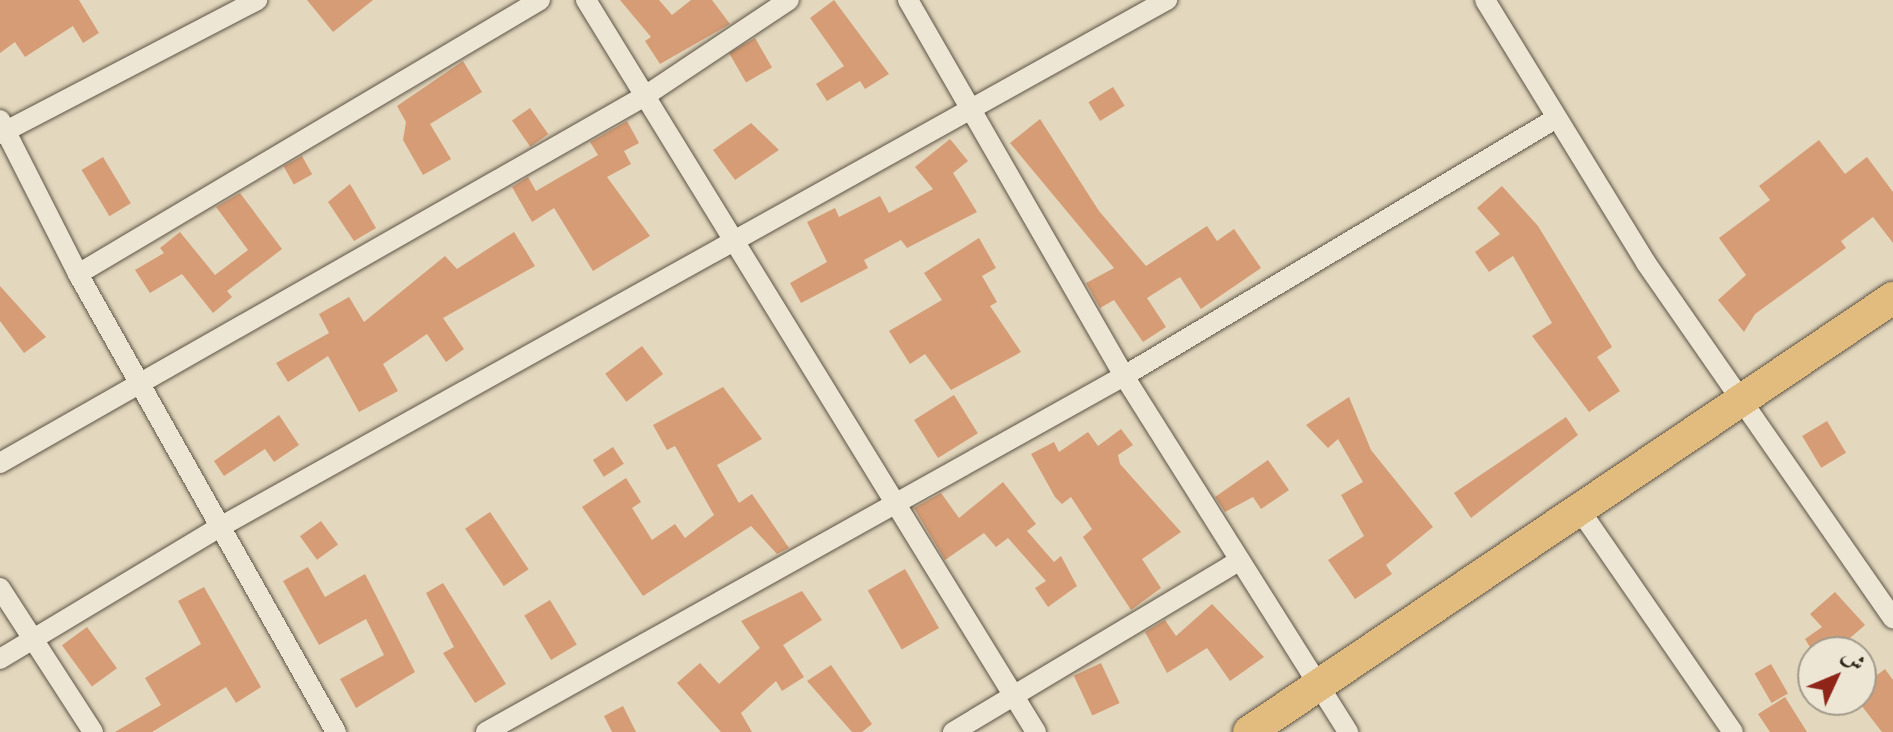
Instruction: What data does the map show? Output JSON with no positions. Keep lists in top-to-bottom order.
{
  "north": "top right"
}
